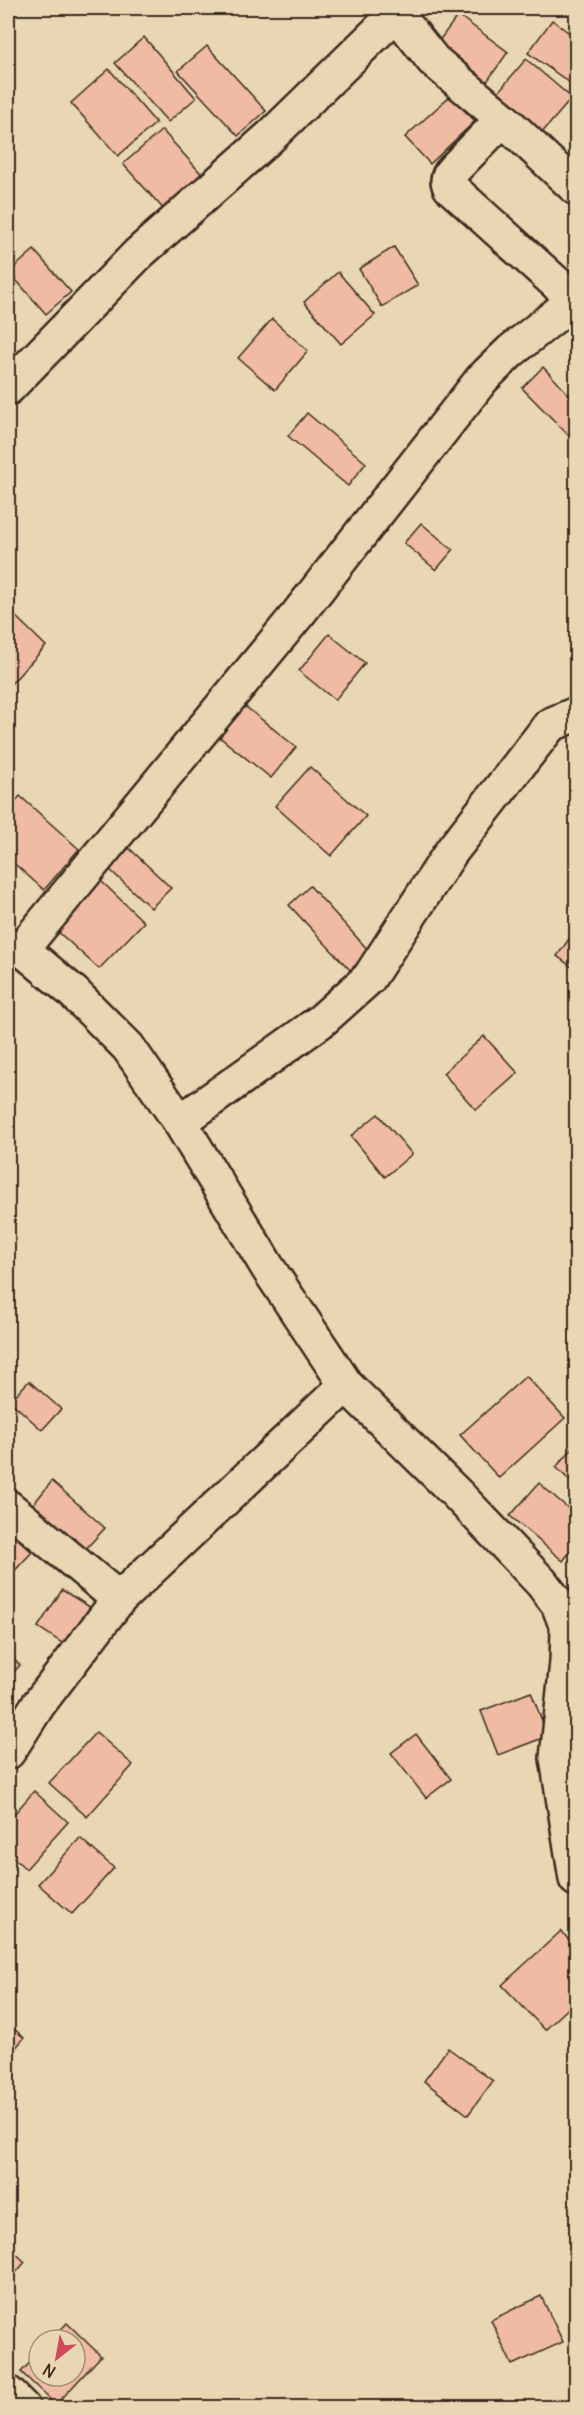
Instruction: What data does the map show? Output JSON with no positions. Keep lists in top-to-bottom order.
{
  "north": "bottom left"
}
